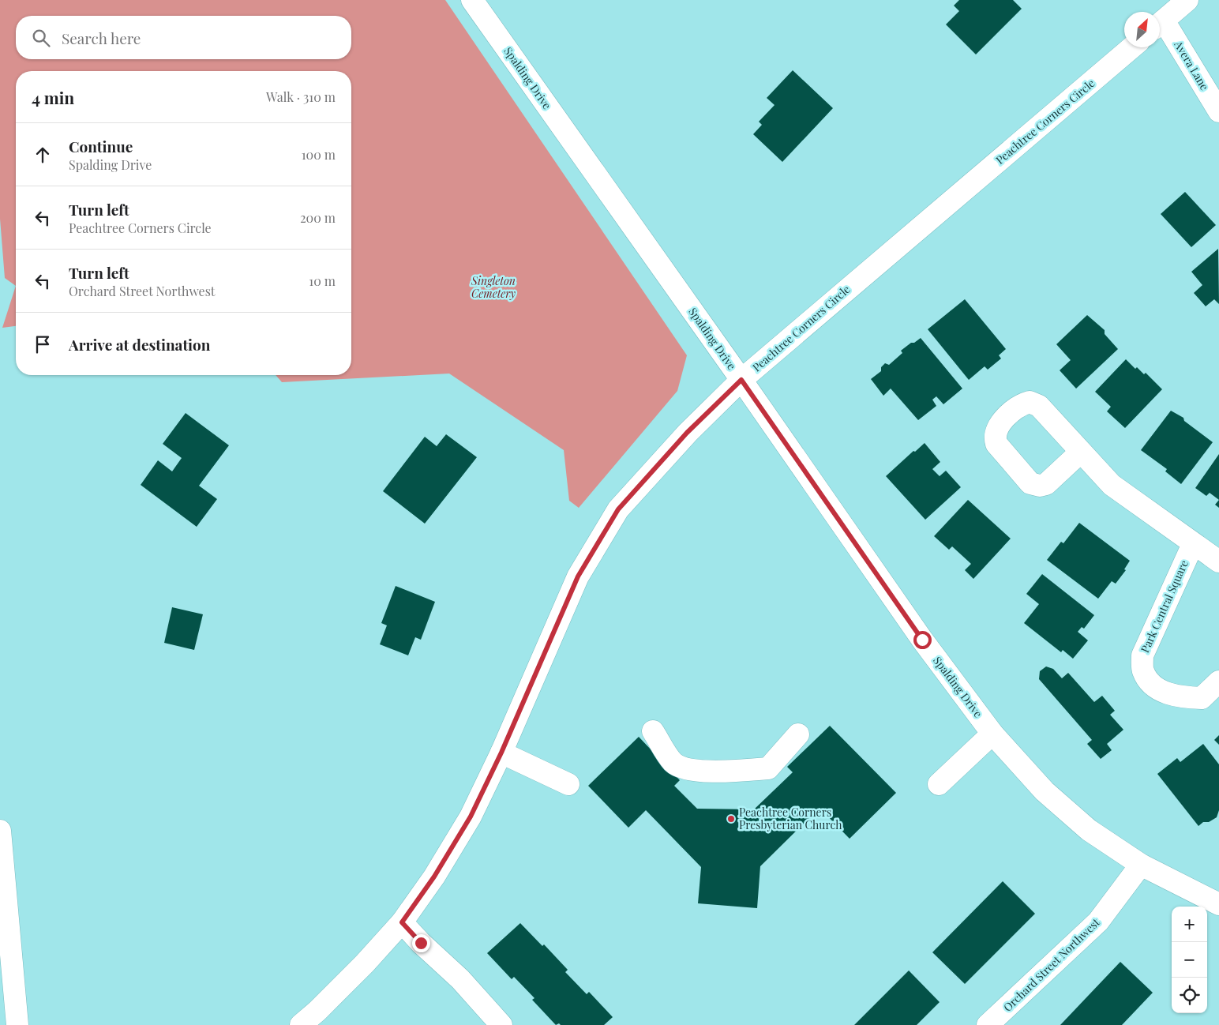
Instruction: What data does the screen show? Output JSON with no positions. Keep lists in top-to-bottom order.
{
  "streets": {
    "street": [
      "Avera Lane",
      "Spalding Drive",
      "Peachtree Corners Circle",
      "Park Central Square",
      "Orchard Street Northwest"
    ]
  },
  "crossings": [
    ["Spalding Drive", "Peachtree Corners Circle"],
    ["Spalding Drive", "Orchard Street Northwest"]
  ],
  "parks": ["Singleton Cemetery"],
  "places": ["Peachtree Corners Presbyterian Church"],
  "north": "top right",
  "page": {
    "search": "Search here",
    "heading": ["4 min", "Walk · 310 m"],
    "list": [
      ["Continue", "Spalding Drive", "100 m"],
      ["Turn left", "Peachtree Corners Circle", "200 m"],
      ["Turn left", "Orchard Street Northwest", "10 m"],
      "Arrive at destination"
    ],
    "map_buttons": ["+", "−"]
  }
}
